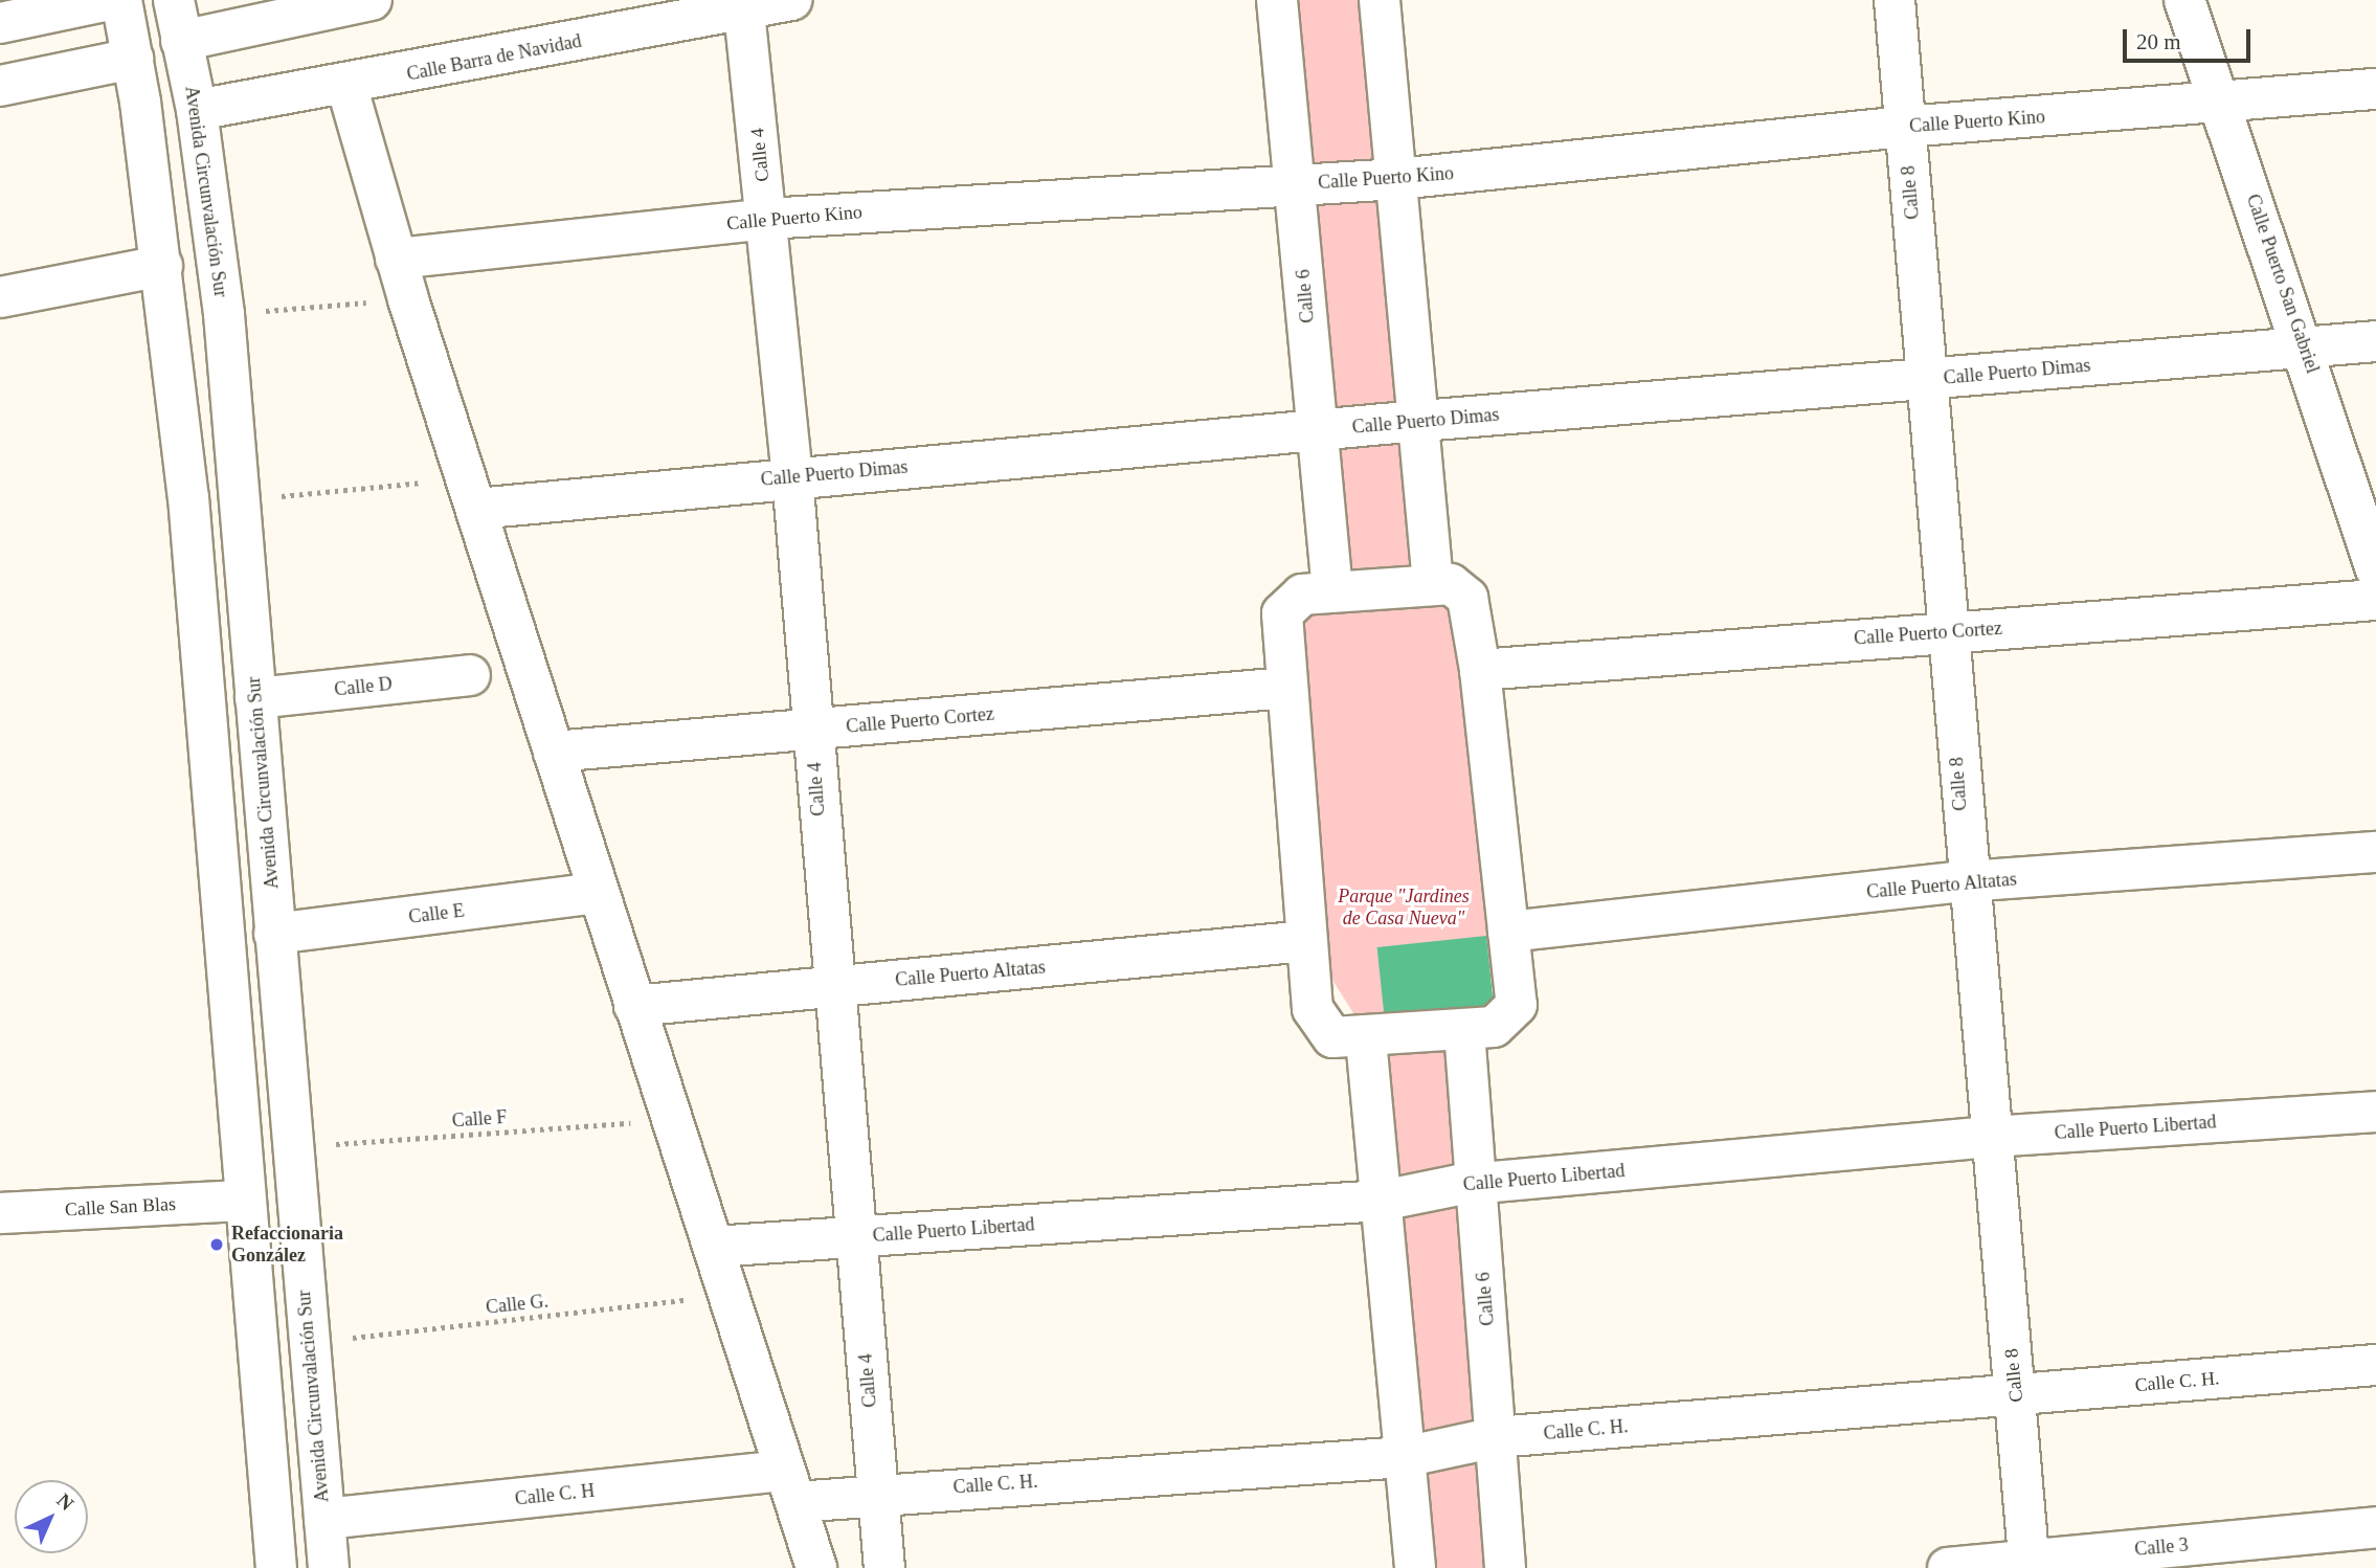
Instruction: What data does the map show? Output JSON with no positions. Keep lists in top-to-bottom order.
{
  "streets": {
    "main road": [
      "Calle Barra de Navidad",
      "Calle Puerto Kino",
      "Calle 4",
      "Avenida Circunvalación Sur",
      "Calle 8",
      "Calle Puerto San Gabriel",
      "Calle 6",
      "Calle Puerto Dimas",
      "Calle Puerto Cortez",
      "Calle D",
      "Calle Puerto Altatas",
      "Calle E",
      "Calle Puerto Libertad",
      "Calle San Blas",
      "Calle C. H.",
      "Calle C. H",
      "Calle 3"
    ],
    "path": ["Calle F", "Calle G."]
  },
  "crossings": [
    ["Calle Barra de Navidad", "Calle 4"],
    ["Calle Barra de Navidad", "Avenida Circunvalación Sur"],
    ["Calle Puerto Kino", "Calle 4"],
    ["Calle Puerto Kino", "Calle 8"],
    ["Calle Puerto Kino", "Calle Puerto San Gabriel"],
    ["Calle Puerto Kino", "Calle 6"],
    ["Calle 4", "Calle Puerto Dimas"],
    ["Calle 4", "Calle Puerto Cortez"],
    ["Calle 4", "Calle Puerto Altatas"],
    ["Calle 4", "Calle Puerto Libertad"],
    ["Calle 4", "Calle C. H."],
    ["Avenida Circunvalación Sur", "Calle D"],
    ["Avenida Circunvalación Sur", "Calle E"],
    ["Avenida Circunvalación Sur", "Calle F"],
    ["Avenida Circunvalación Sur", "Calle G."],
    ["Avenida Circunvalación Sur", "Calle C. H"],
    ["Calle 8", "Calle Puerto Dimas"],
    ["Calle 8", "Calle Puerto Cortez"],
    ["Calle 8", "Calle Puerto Altatas"],
    ["Calle 8", "Calle Puerto Libertad"],
    ["Calle 8", "Calle C. H."],
    ["Calle 8", "Calle 3"],
    ["Calle Puerto San Gabriel", "Calle Puerto Dimas"],
    ["Calle 6", "Calle Puerto Dimas"],
    ["Calle 6", "Calle Puerto Libertad"],
    ["Calle 6", "Calle C. H."],
    ["Calle C. H.", "Calle C. H"]
  ],
  "parks": ["Parque \"Jardines de Casa Nueva\""],
  "places": ["Refaccionaria González"],
  "scale_bar": "20 m",
  "north": "top right"
}
